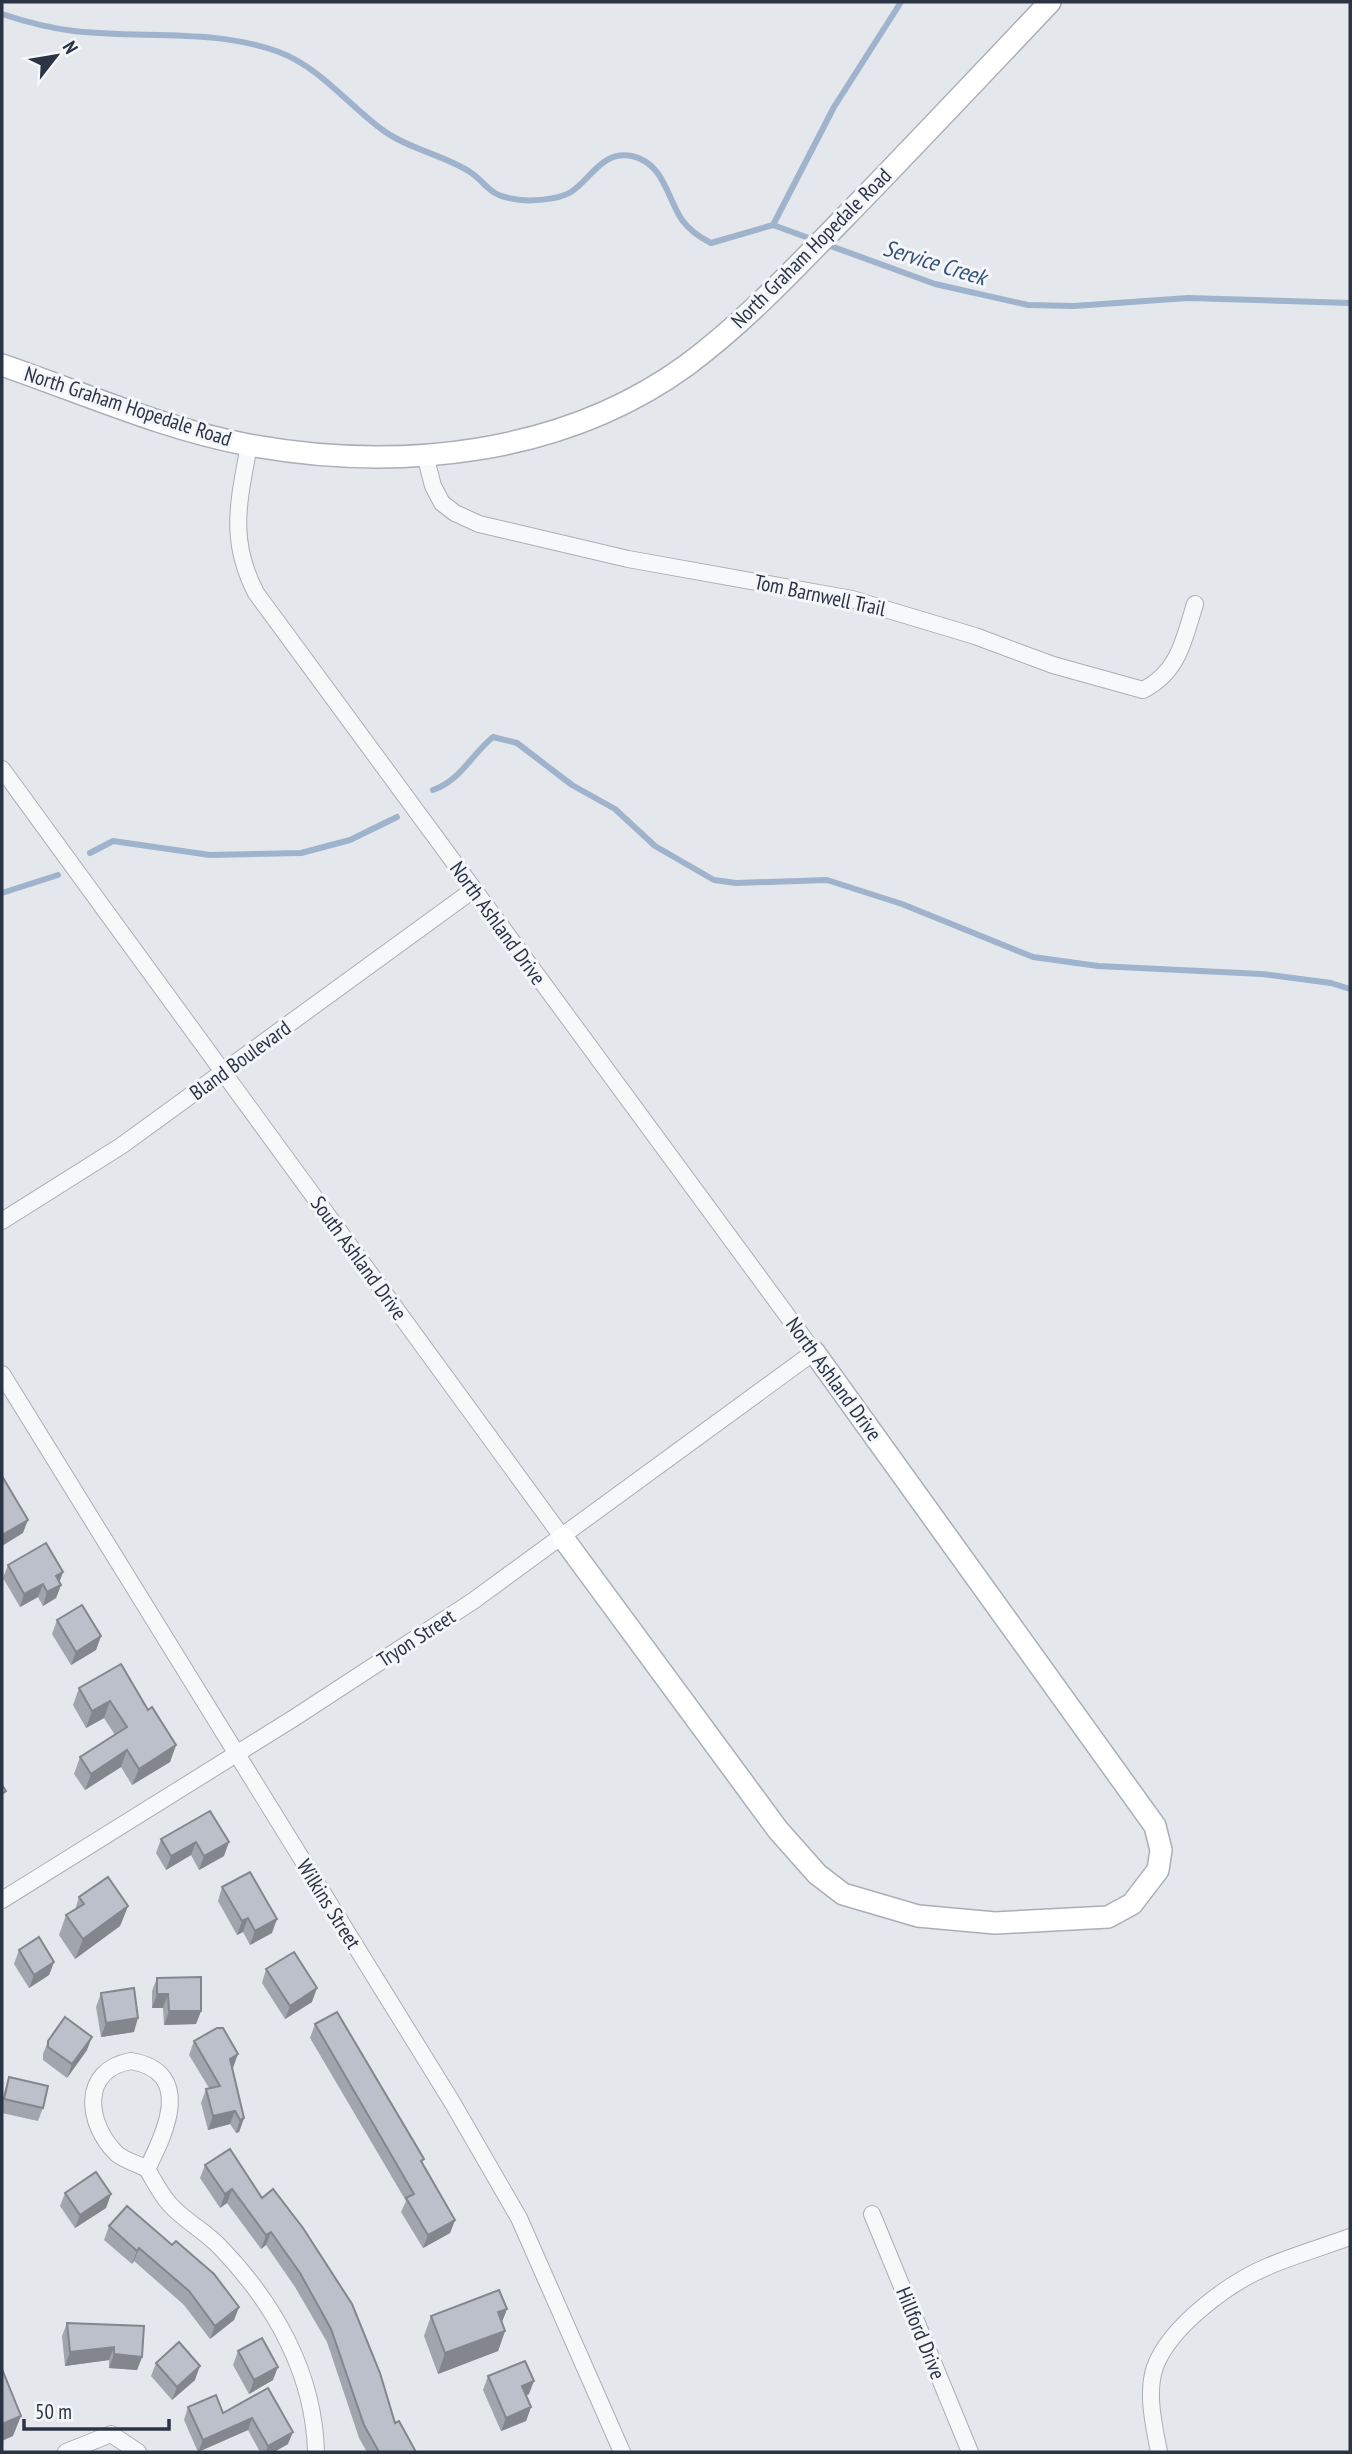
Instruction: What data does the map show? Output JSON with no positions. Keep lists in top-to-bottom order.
{
  "streets": {
    "street": [
      "North Graham Hopedale Road",
      "Tom Barnwell Trail",
      "North Ashland Drive",
      "Bland Boulevard",
      "South Ashland Drive",
      "Tryon Street",
      "Wilkins Street",
      "Hillford Drive"
    ]
  },
  "crossings": [
    ["North Graham Hopedale Road", "Tom Barnwell Trail"],
    ["North Graham Hopedale Road", "North Ashland Drive"],
    ["North Ashland Drive", "Bland Boulevard"],
    ["North Ashland Drive", "South Ashland Drive"],
    ["North Ashland Drive", "Tryon Street"],
    ["Bland Boulevard", "South Ashland Drive"],
    ["South Ashland Drive", "Tryon Street"],
    ["Tryon Street", "Wilkins Street"]
  ],
  "water": ["Service Creek"],
  "scale_bar": "50 m",
  "north": "top right"
}
